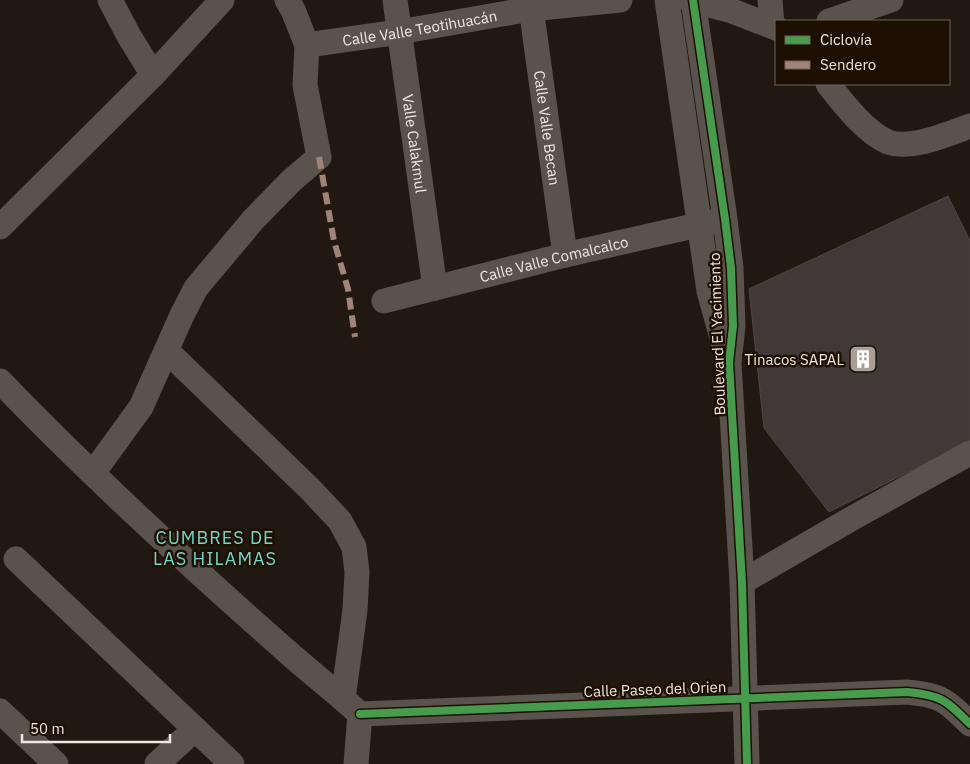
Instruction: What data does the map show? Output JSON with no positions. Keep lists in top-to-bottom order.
{
  "streets": {
    "street": [
      "Calle Valle Teotihuacán",
      "Calle Valle Becan",
      "Valle Calakmul",
      "Calle Valle Comalcalco",
      "Boulevard El Yacimiento",
      "Calle Paseo del Orien"
    ]
  },
  "crossings": [
    ["Calle Valle Teotihuacán", "Calle Valle Becan"],
    ["Calle Valle Teotihuacán", "Valle Calakmul"],
    ["Calle Valle Becan", "Calle Valle Comalcalco"],
    ["Valle Calakmul", "Calle Valle Comalcalco"],
    ["Calle Valle Comalcalco", "Boulevard El Yacimiento"],
    ["Boulevard El Yacimiento", "Calle Paseo del Orien"]
  ],
  "districts": ["CUMBRES DE LAS HILAMAS"],
  "places": {
    "building": ["Tinacos SAPAL"]
  },
  "legend": ["Ciclovía", "Sendero"],
  "scale_bar": "50 m"
}
